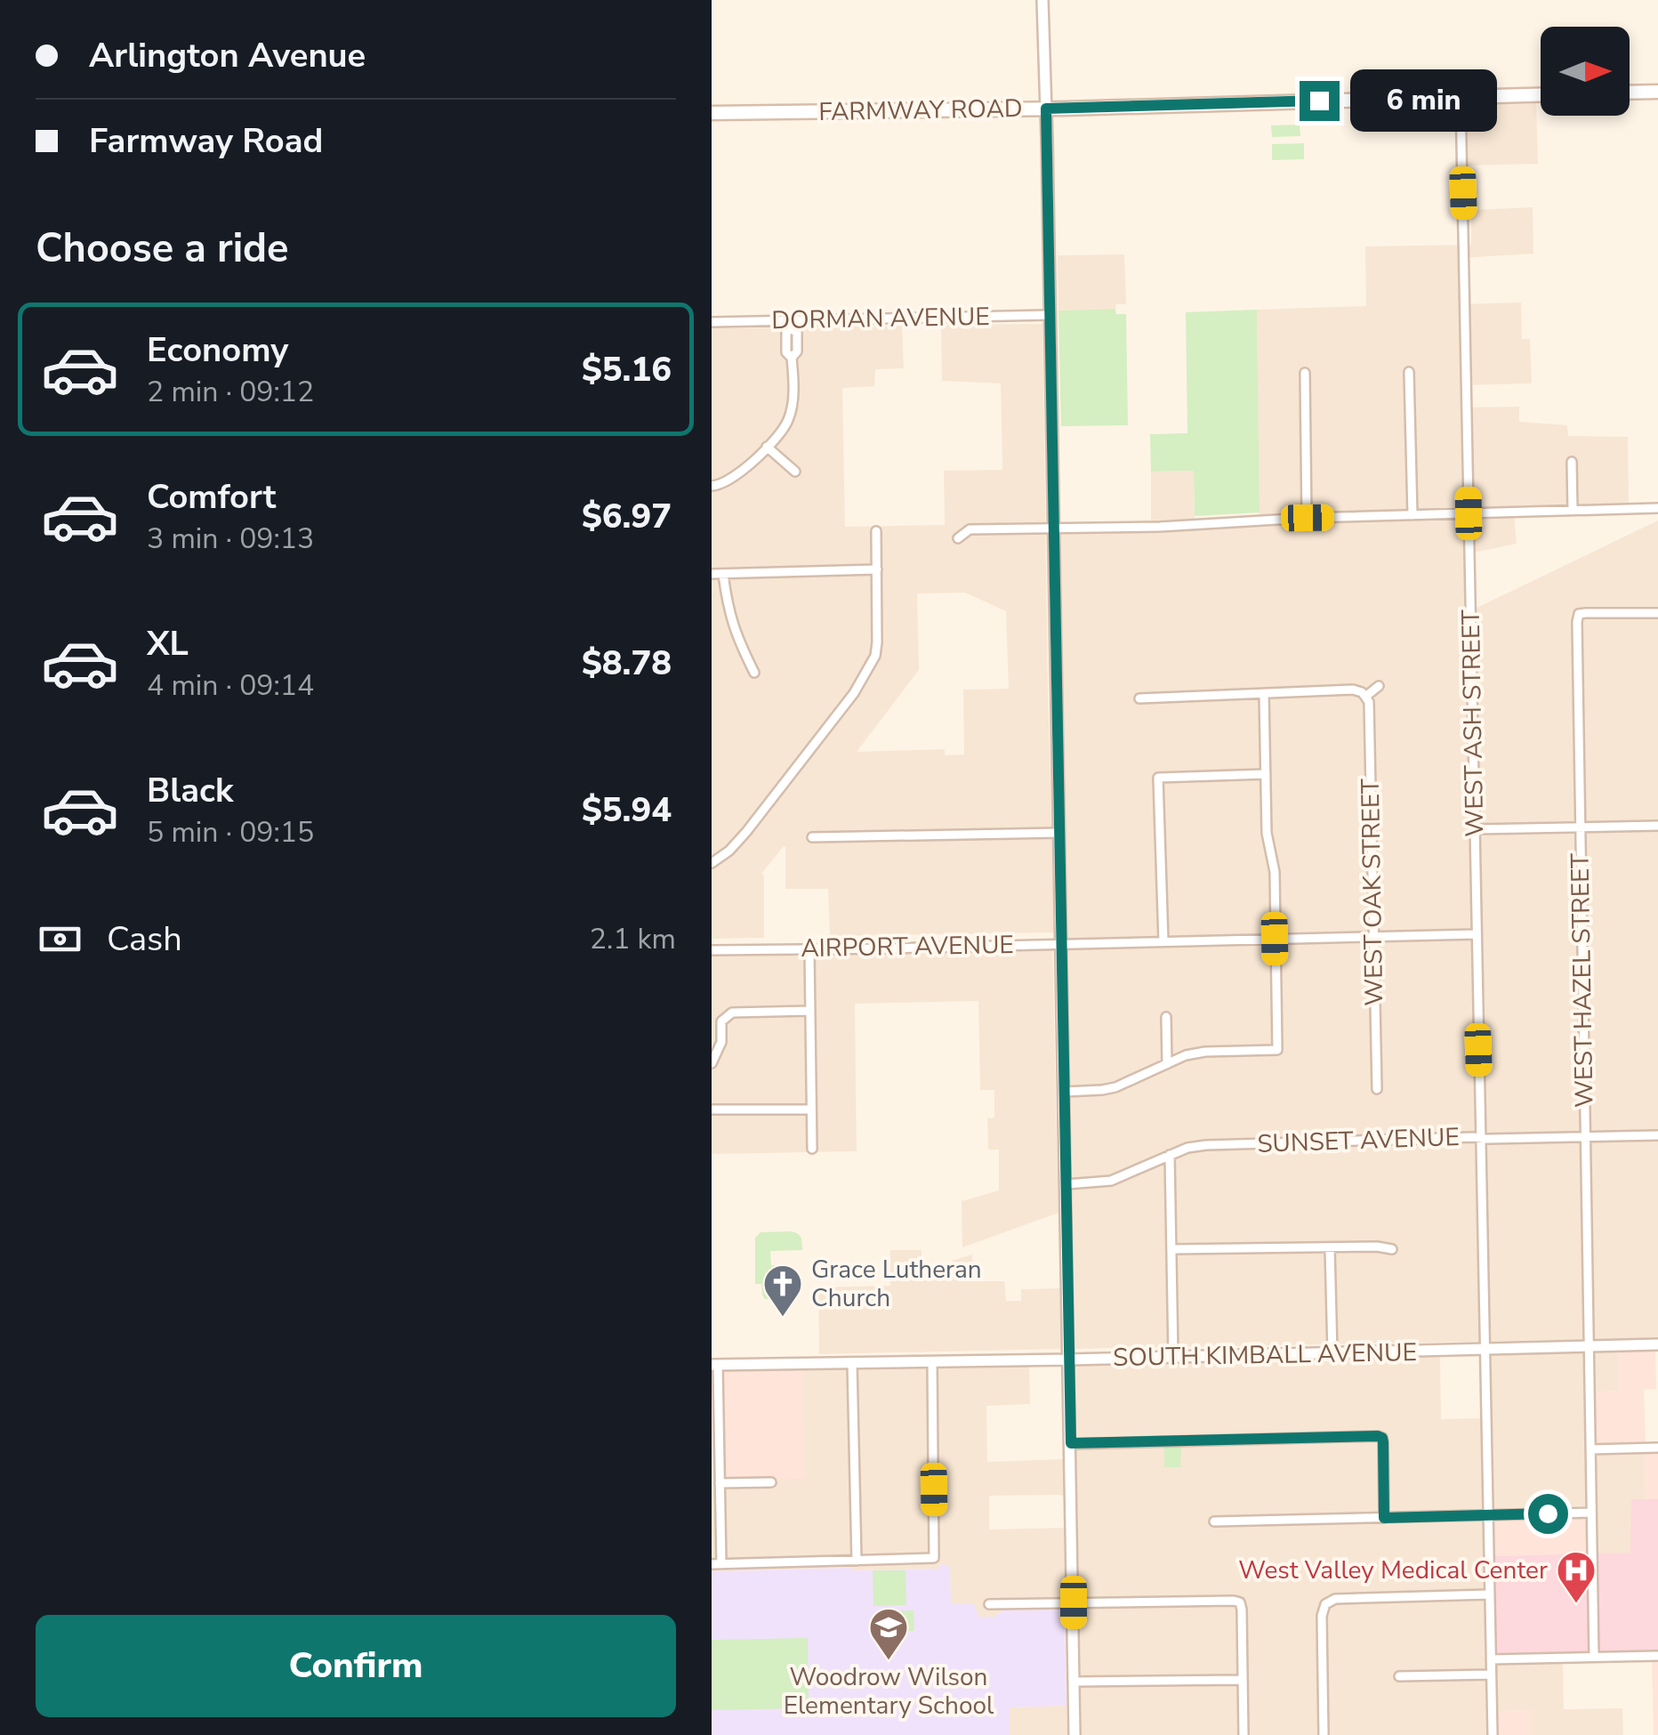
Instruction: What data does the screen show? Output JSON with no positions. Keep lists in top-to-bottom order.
{
  "streets": {
    "main road": ["FARMWAY ROAD"],
    "street": [
      "DORMAN AVENUE",
      "WEST ASH STREET",
      "WEST OAK STREET",
      "AIRPORT AVENUE",
      "WEST HAZEL STREET",
      "SUNSET AVENUE",
      "SOUTH KIMBALL AVENUE"
    ]
  },
  "crossings": [
    ["FARMWAY ROAD", "WEST ASH STREET"],
    ["WEST ASH STREET", "AIRPORT AVENUE"],
    ["WEST ASH STREET", "SUNSET AVENUE"],
    ["WEST ASH STREET", "SOUTH KIMBALL AVENUE"],
    ["WEST OAK STREET", "AIRPORT AVENUE"],
    ["WEST HAZEL STREET", "SUNSET AVENUE"],
    ["WEST HAZEL STREET", "SOUTH KIMBALL AVENUE"]
  ],
  "places": {
    "church": ["Grace Lutheran Church"],
    "hospital": ["West Valley Medical Center"],
    "school or university": ["Woodrow Wilson Elementary School"]
  },
  "north": "right",
  "page": {
    "banner": ["Arlington Avenue", "Farmway Road"],
    "bubble": "6 min",
    "heading": "Choose a ride",
    "list": [
      {
        "name": "Economy",
        "note": "2 min · 09:12",
        "value": "$5.16"
      },
      {
        "name": "Comfort",
        "note": "3 min · 09:13",
        "value": "$6.97"
      },
      {
        "name": "XL",
        "note": "4 min · 09:14",
        "value": "$8.78"
      },
      {
        "name": "Black",
        "note": "5 min · 09:15",
        "value": "$5.94"
      }
    ],
    "pay": ["Cash", "2.1 km"],
    "buttons": "Confirm"
  }
}
